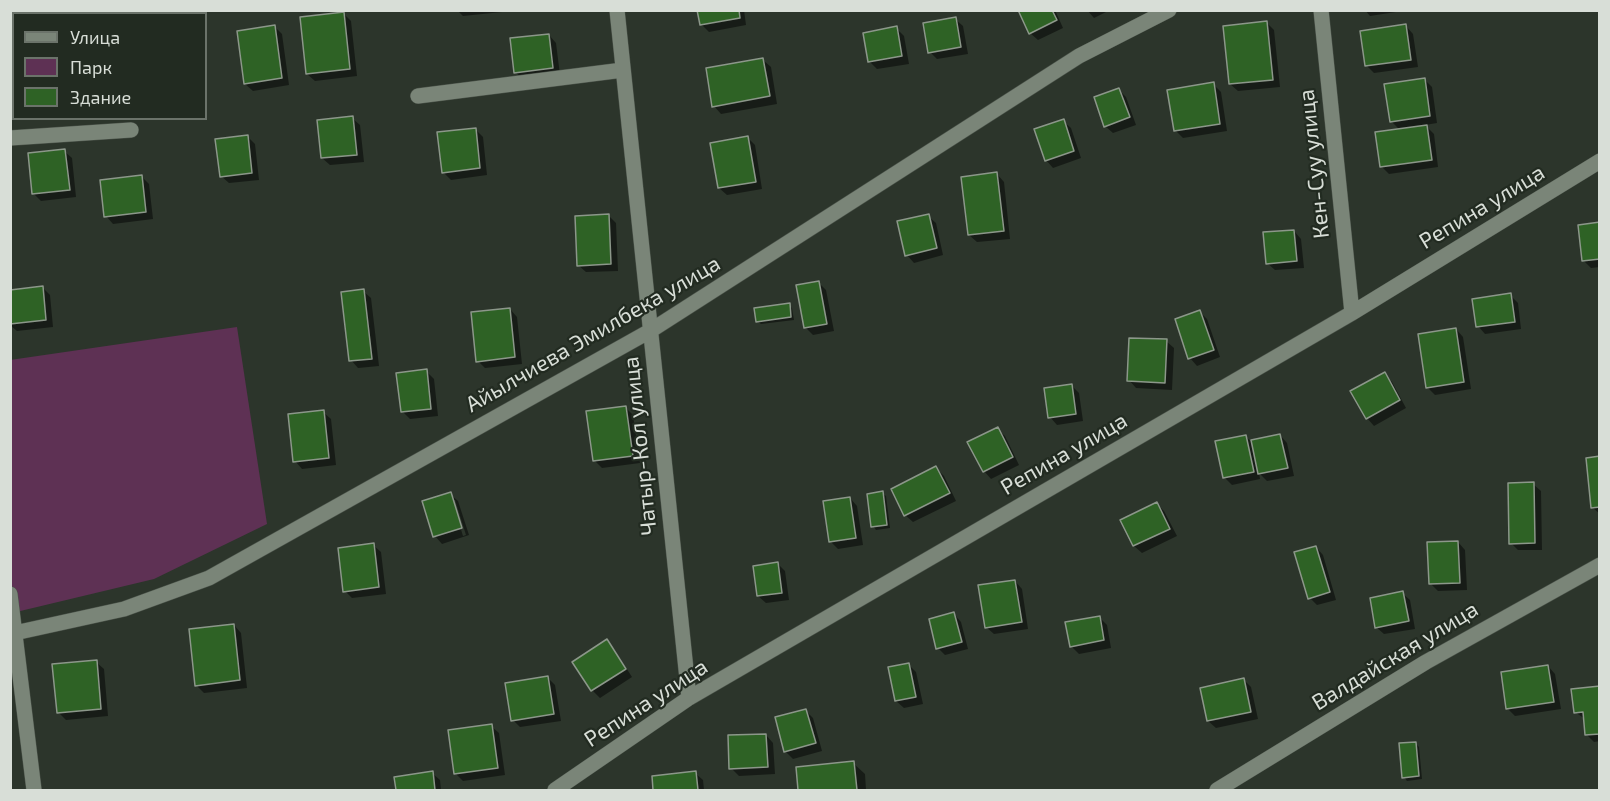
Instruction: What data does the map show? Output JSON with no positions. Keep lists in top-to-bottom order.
{
  "streets": {
    "street": [
      "Кен-Суу улица",
      "Репина улица",
      "Айылчиева Эмилбека улица",
      "Чатыр-Кол улица",
      "Валдайская улица"
    ]
  },
  "crossings": [
    ["Кен-Суу улица", "Репина улица"],
    ["Репина улица", "Чатыр-Кол улица"],
    ["Айылчиева Эмилбека улица", "Чатыр-Кол улица"]
  ],
  "legend": ["Улица", "Парк", "Здание"]
}
